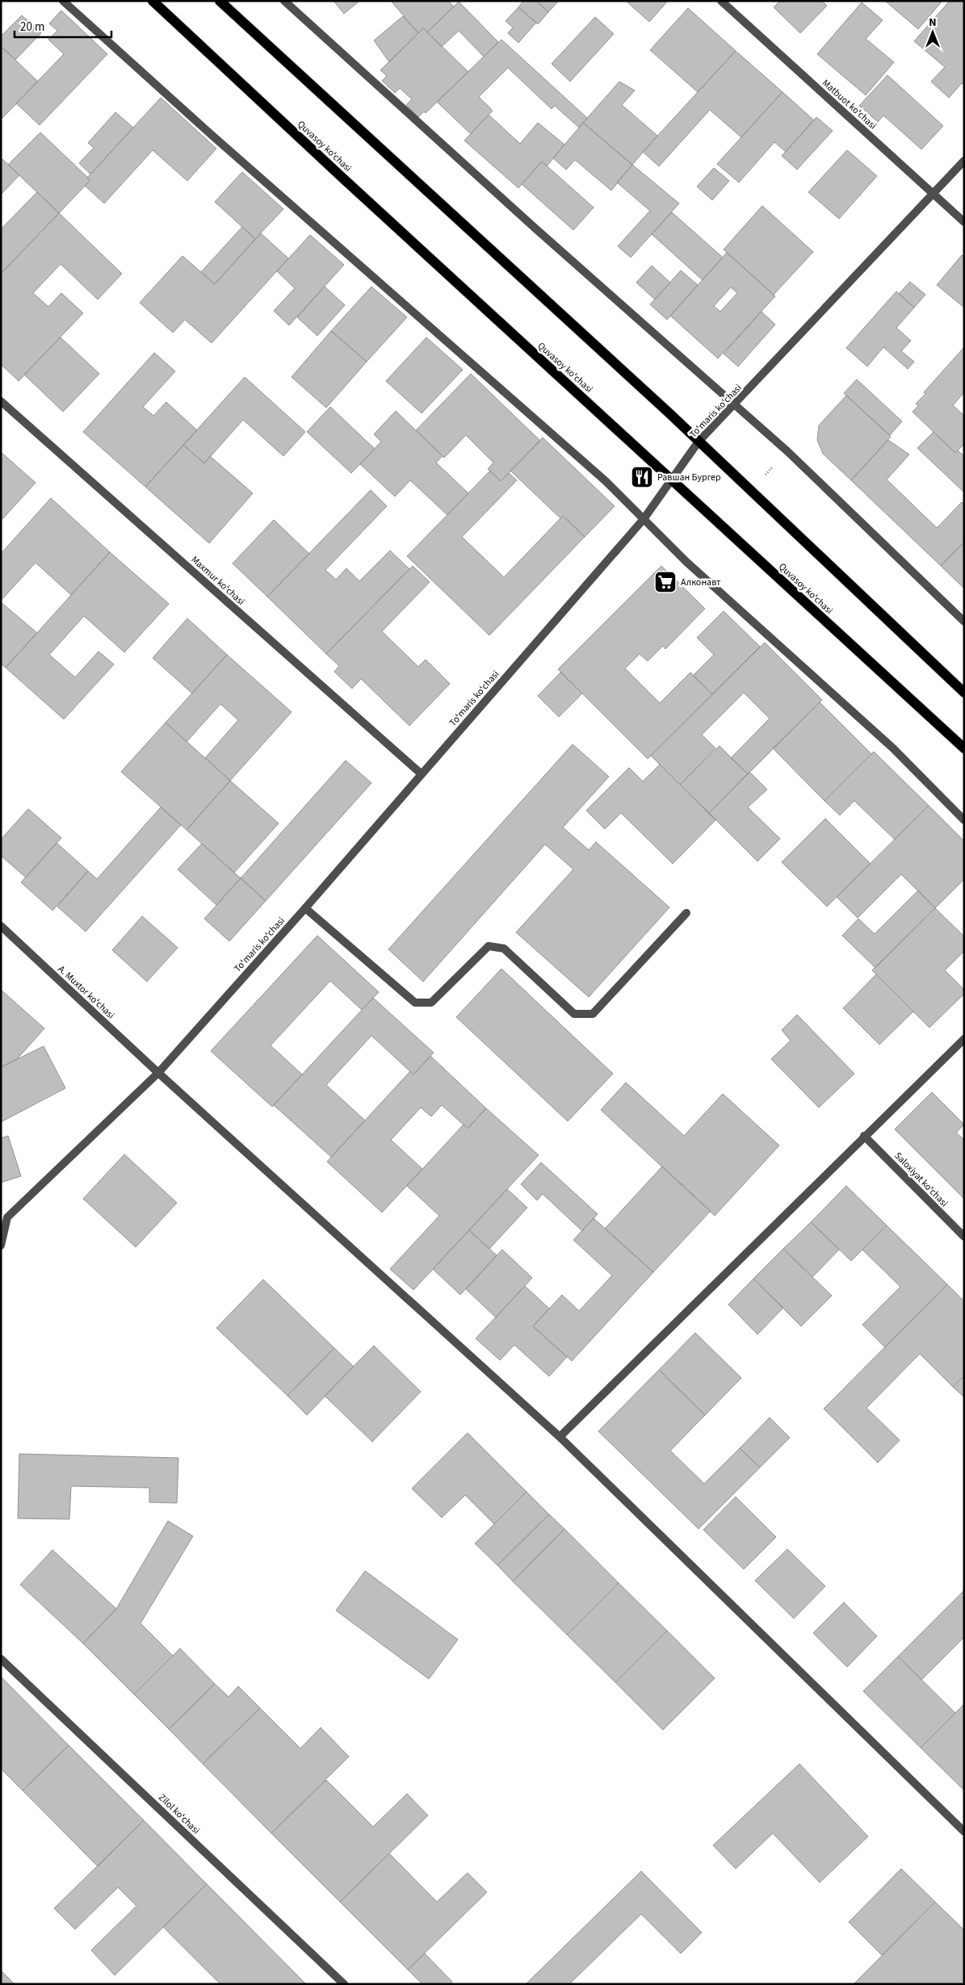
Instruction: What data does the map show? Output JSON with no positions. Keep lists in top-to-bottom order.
{
  "streets": {
    "main road": ["Quvasoy koʻchasi"],
    "street": [
      "Matbuot koʻchasi",
      "Toʻmaris koʻchasi",
      "Maxmur koʻchasi",
      "A. Muxtor koʻchasi",
      "Saloxiyat koʻchasi",
      "Zilol koʻchasi"
    ]
  },
  "crossings": [
    ["Matbuot koʻchasi", "Toʻmaris koʻchasi"],
    ["Quvasoy koʻchasi", "Toʻmaris koʻchasi"],
    ["Toʻmaris koʻchasi", "Maxmur koʻchasi"],
    ["Toʻmaris koʻchasi", "A. Muxtor koʻchasi"]
  ],
  "places": {
    "restaurant": ["Равшан Бургер"],
    "supermarket": ["Алконавт"]
  },
  "scale_bar": "20 m",
  "north": "top"
}
